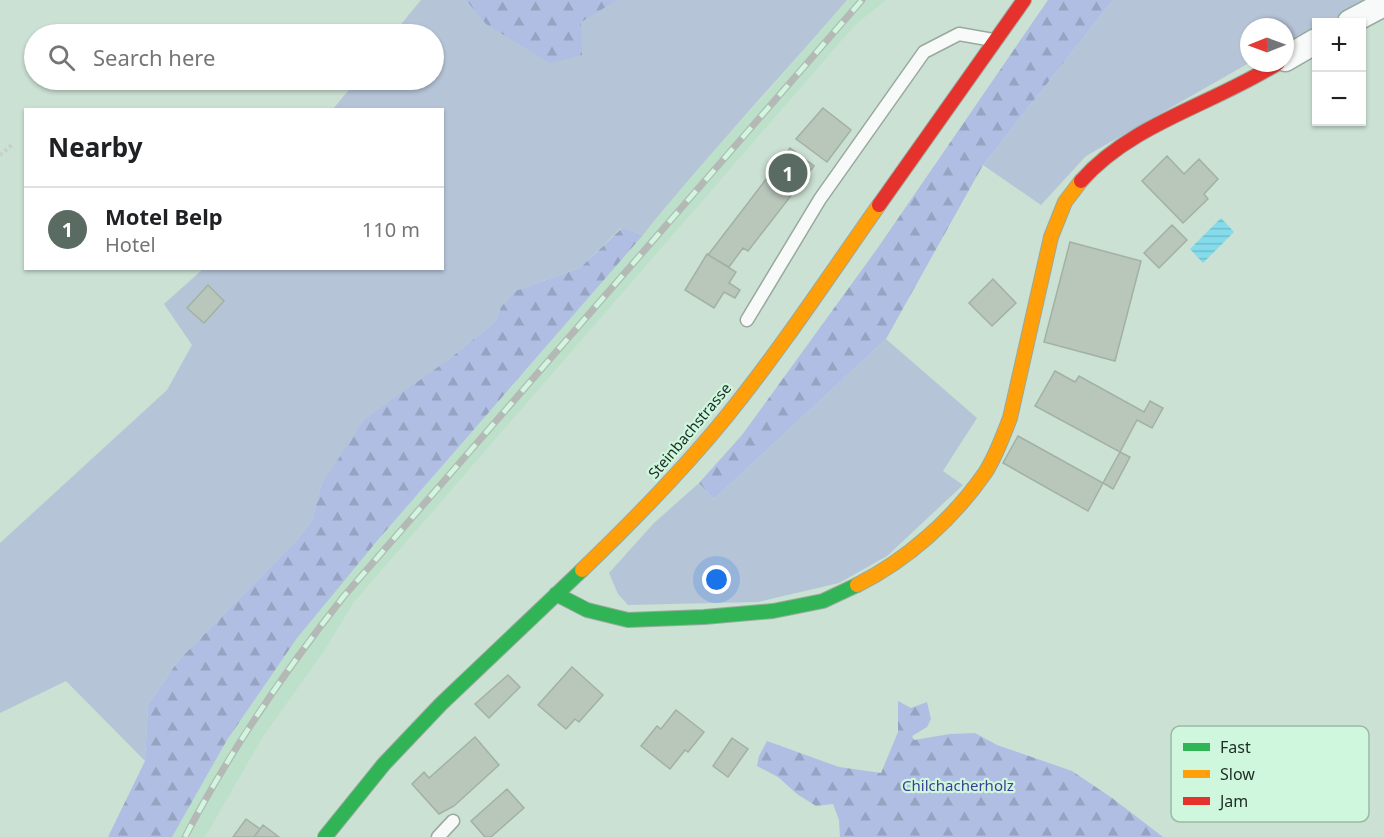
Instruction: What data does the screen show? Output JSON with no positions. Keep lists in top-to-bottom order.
{
  "streets": {
    "main road": ["Steinbachstrasse"]
  },
  "parks": ["Chilchacherholz"],
  "legend": ["Fast", "Slow", "Jam"],
  "north": "left",
  "page": {
    "map_buttons": ["+", "−"],
    "search": "Search here",
    "heading": "Nearby",
    "pins": "1",
    "list": [
      {
        "mark": "1",
        "name": "Motel Belp",
        "note": "Hotel",
        "value": "110 m"
      }
    ]
  }
}
